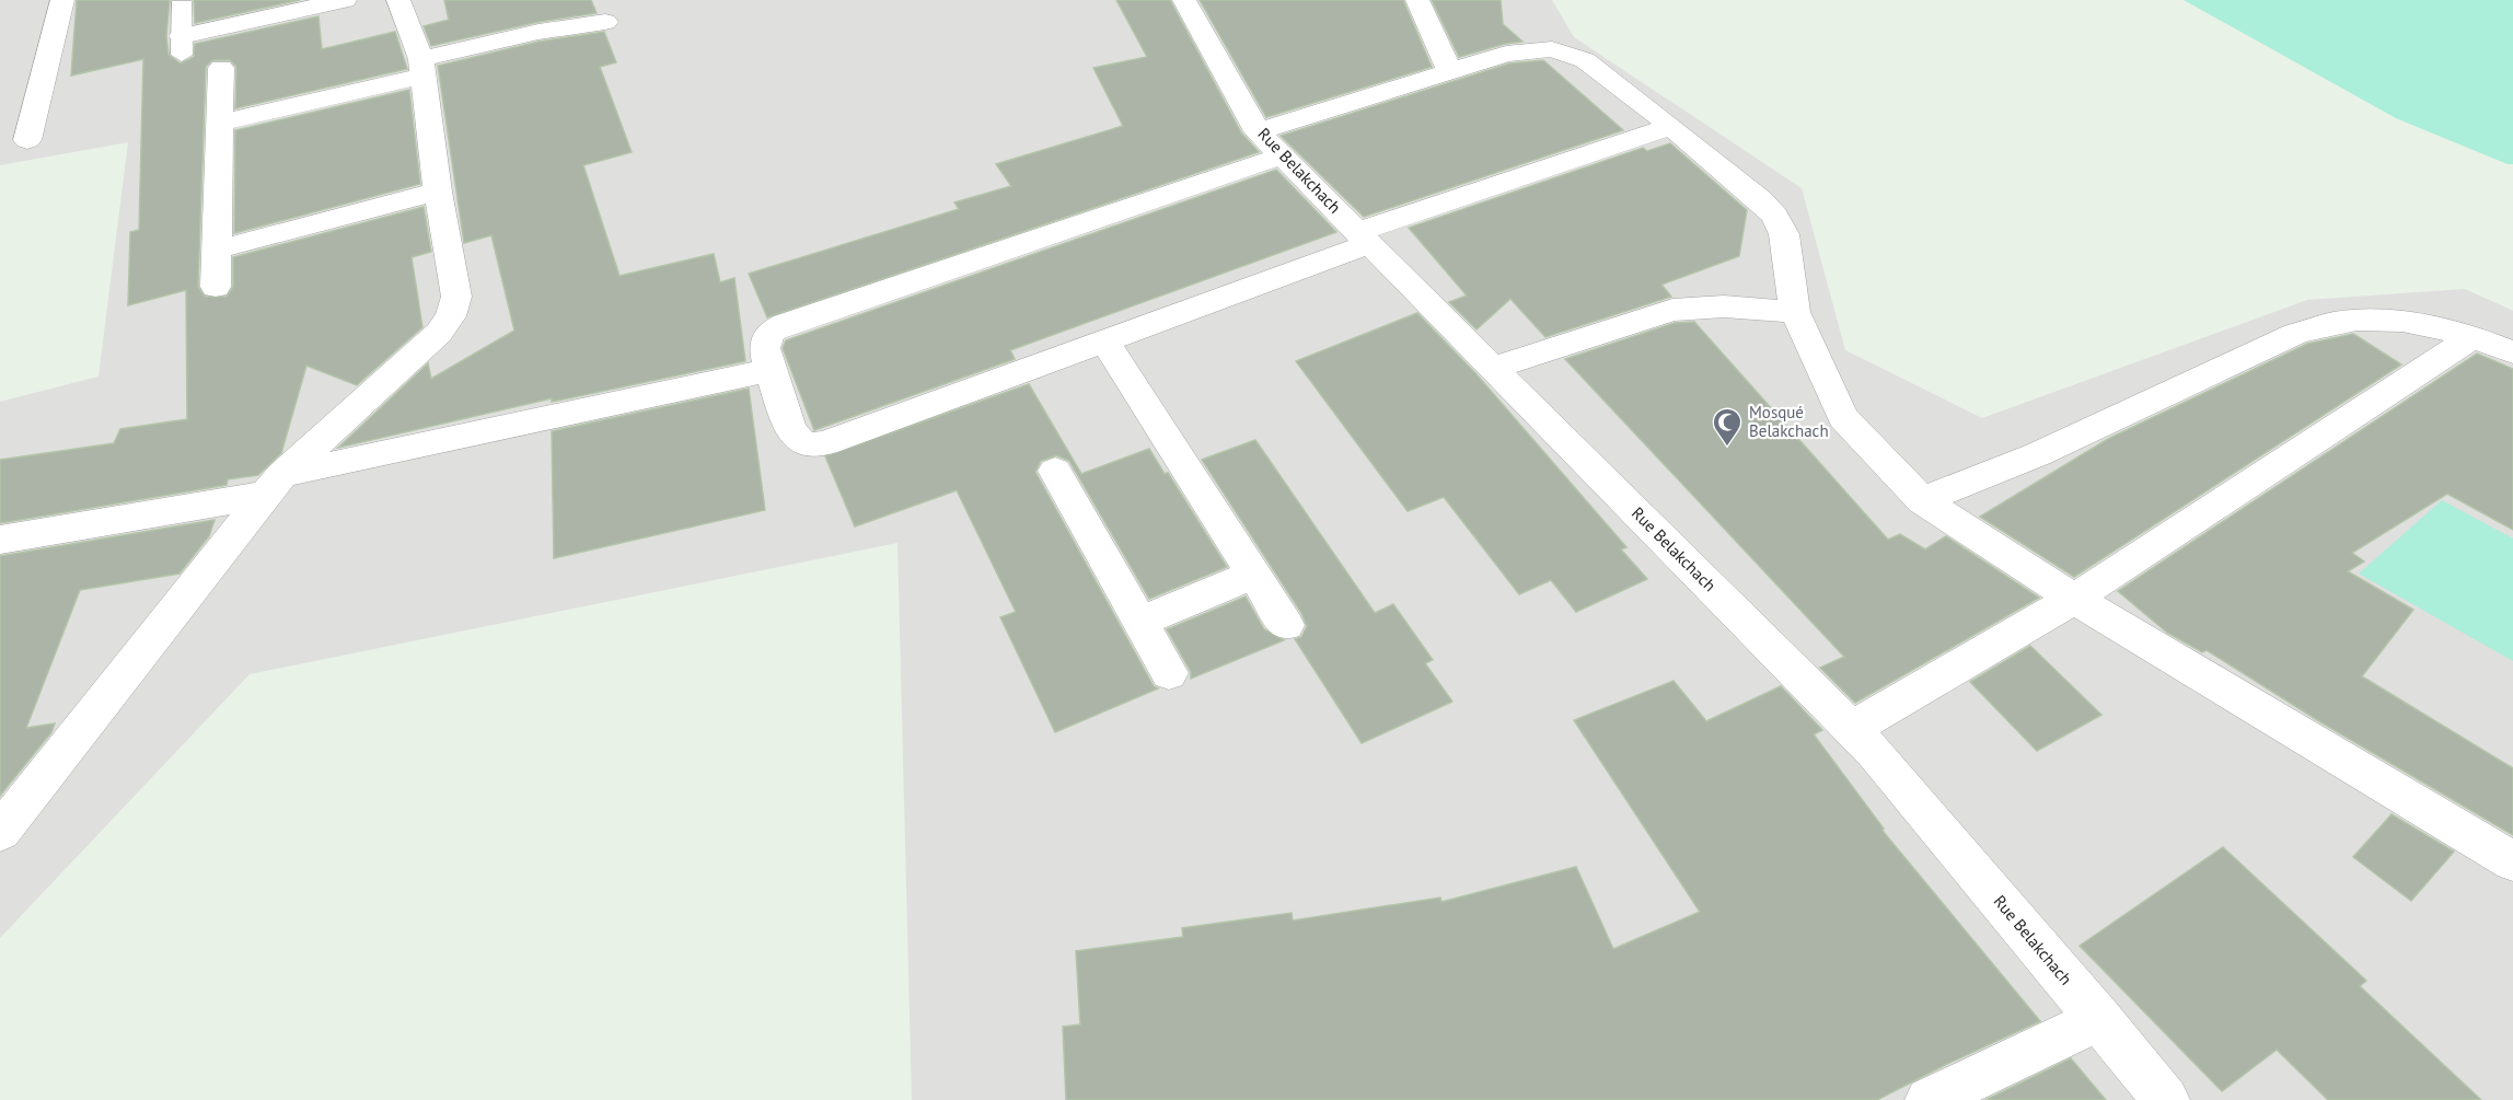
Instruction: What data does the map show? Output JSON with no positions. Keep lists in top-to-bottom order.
{
  "streets": {
    "street": ["Rue Belakchach"]
  },
  "places": {
    "mosque": ["Mosqué Belakchach"]
  }
}
